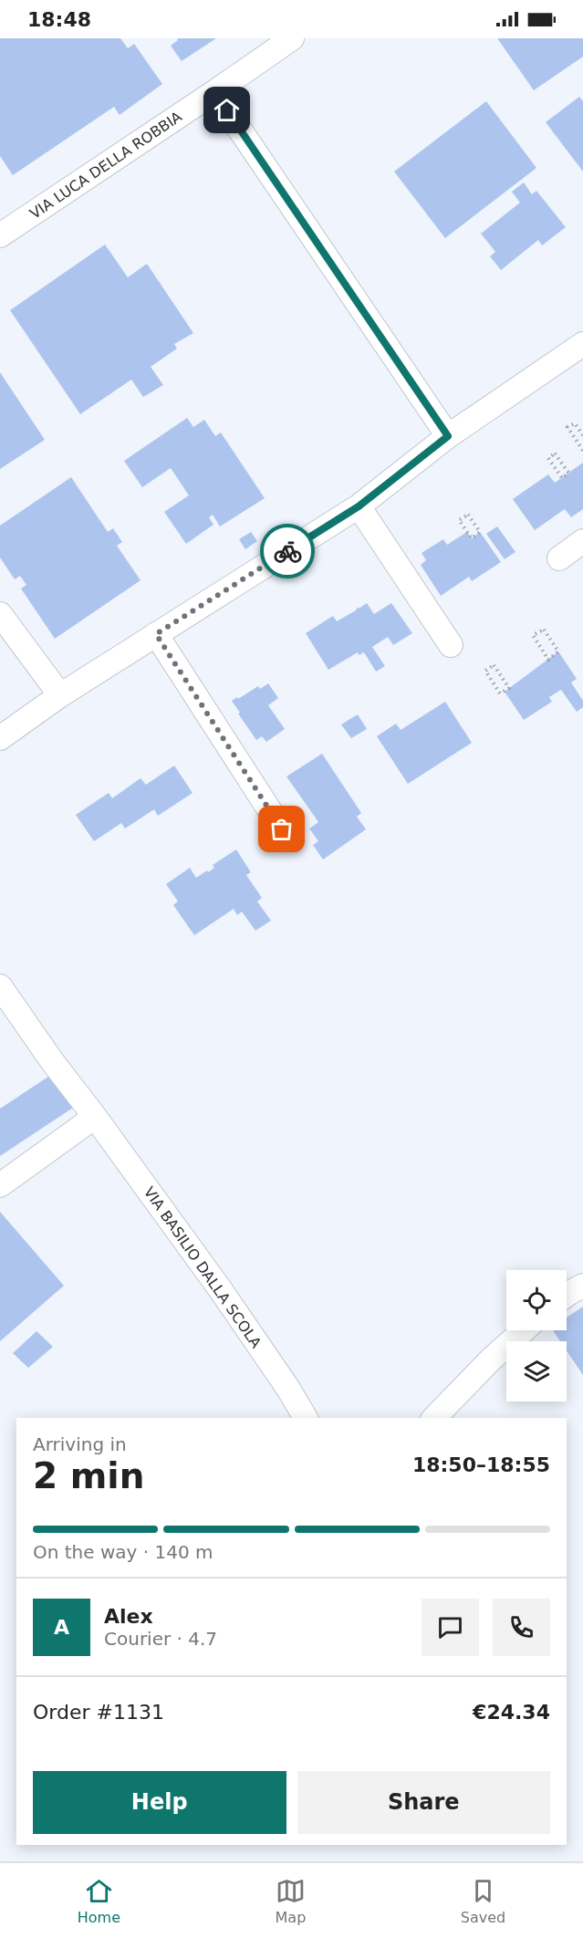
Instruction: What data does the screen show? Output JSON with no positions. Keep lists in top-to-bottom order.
{
  "streets": {
    "street": ["VIA LUCA DELLA ROBBIA", "VIA BASILIO DALLA SCOLA"]
  },
  "page": {
    "status": "18:48",
    "heading": ["2 min", "Arriving in", "18:50–18:55"],
    "panel": [
      "Alex",
      "Courier · 4.7",
      "Order #1131",
      "€24.34"
    ],
    "bar": "On the way · 140 m",
    "round": "A",
    "buttons": ["Help", "Share"],
    "tabs": ["Home", "Map", "Saved"]
  }
}
